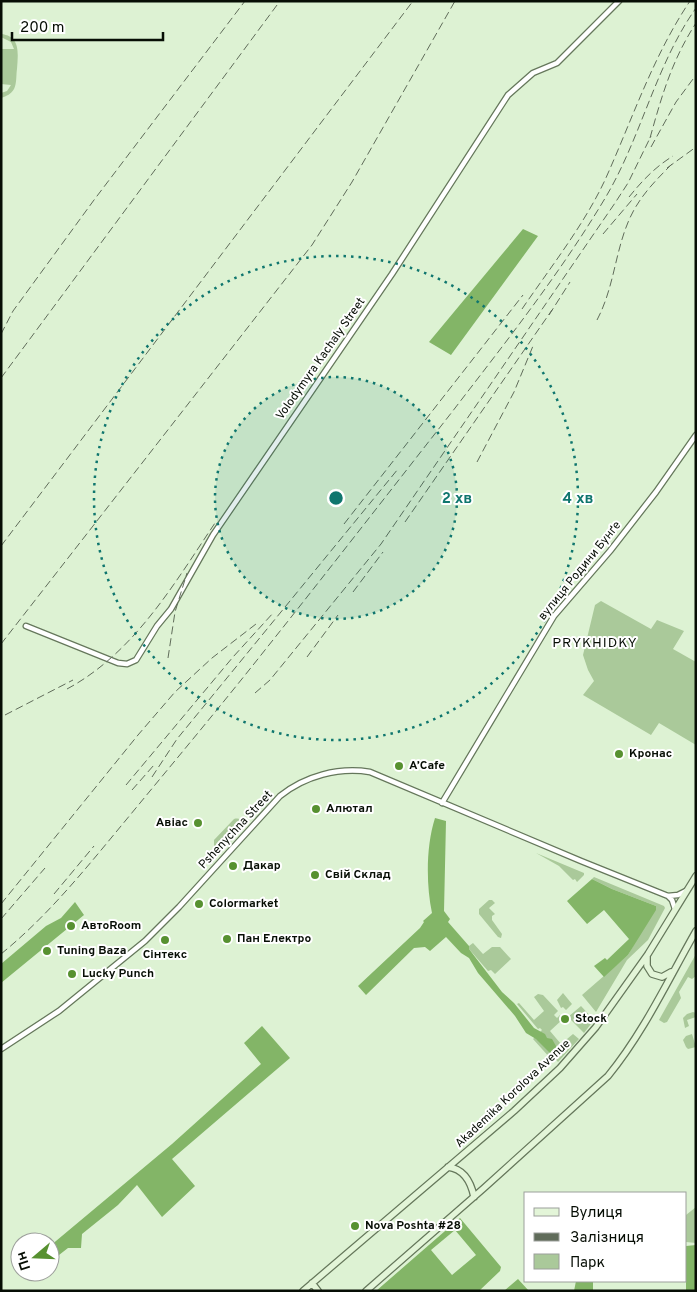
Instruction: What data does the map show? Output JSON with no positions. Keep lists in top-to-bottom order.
{
  "streets": {
    "main road": ["Akademika Korolova Avenue"],
    "street": ["Volodymyra Kachaly Street", "вулиця Родини Бунґе", "Pshenychna Street"]
  },
  "crossings": [
    ["вулиця Родини Бунґе", "Pshenychna Street"]
  ],
  "districts": ["PRYKHIDKY"],
  "places": [
    "Кронас",
    "A’Cafe",
    "Алютал",
    "Авіас",
    "Дакар",
    "Свій Склад",
    "Colormarket",
    "АвтоRoom",
    "Пан Електро",
    "Сінтекс",
    "Tuning Baza",
    "Lucky Punch",
    "Stock",
    "Nova Poshta #28"
  ],
  "legend": ["Вулиця", "Залізниця", "Парк"],
  "scale_bar": "200 m",
  "north": "left",
  "rings": ["2 хв", "4 хв"]
}
